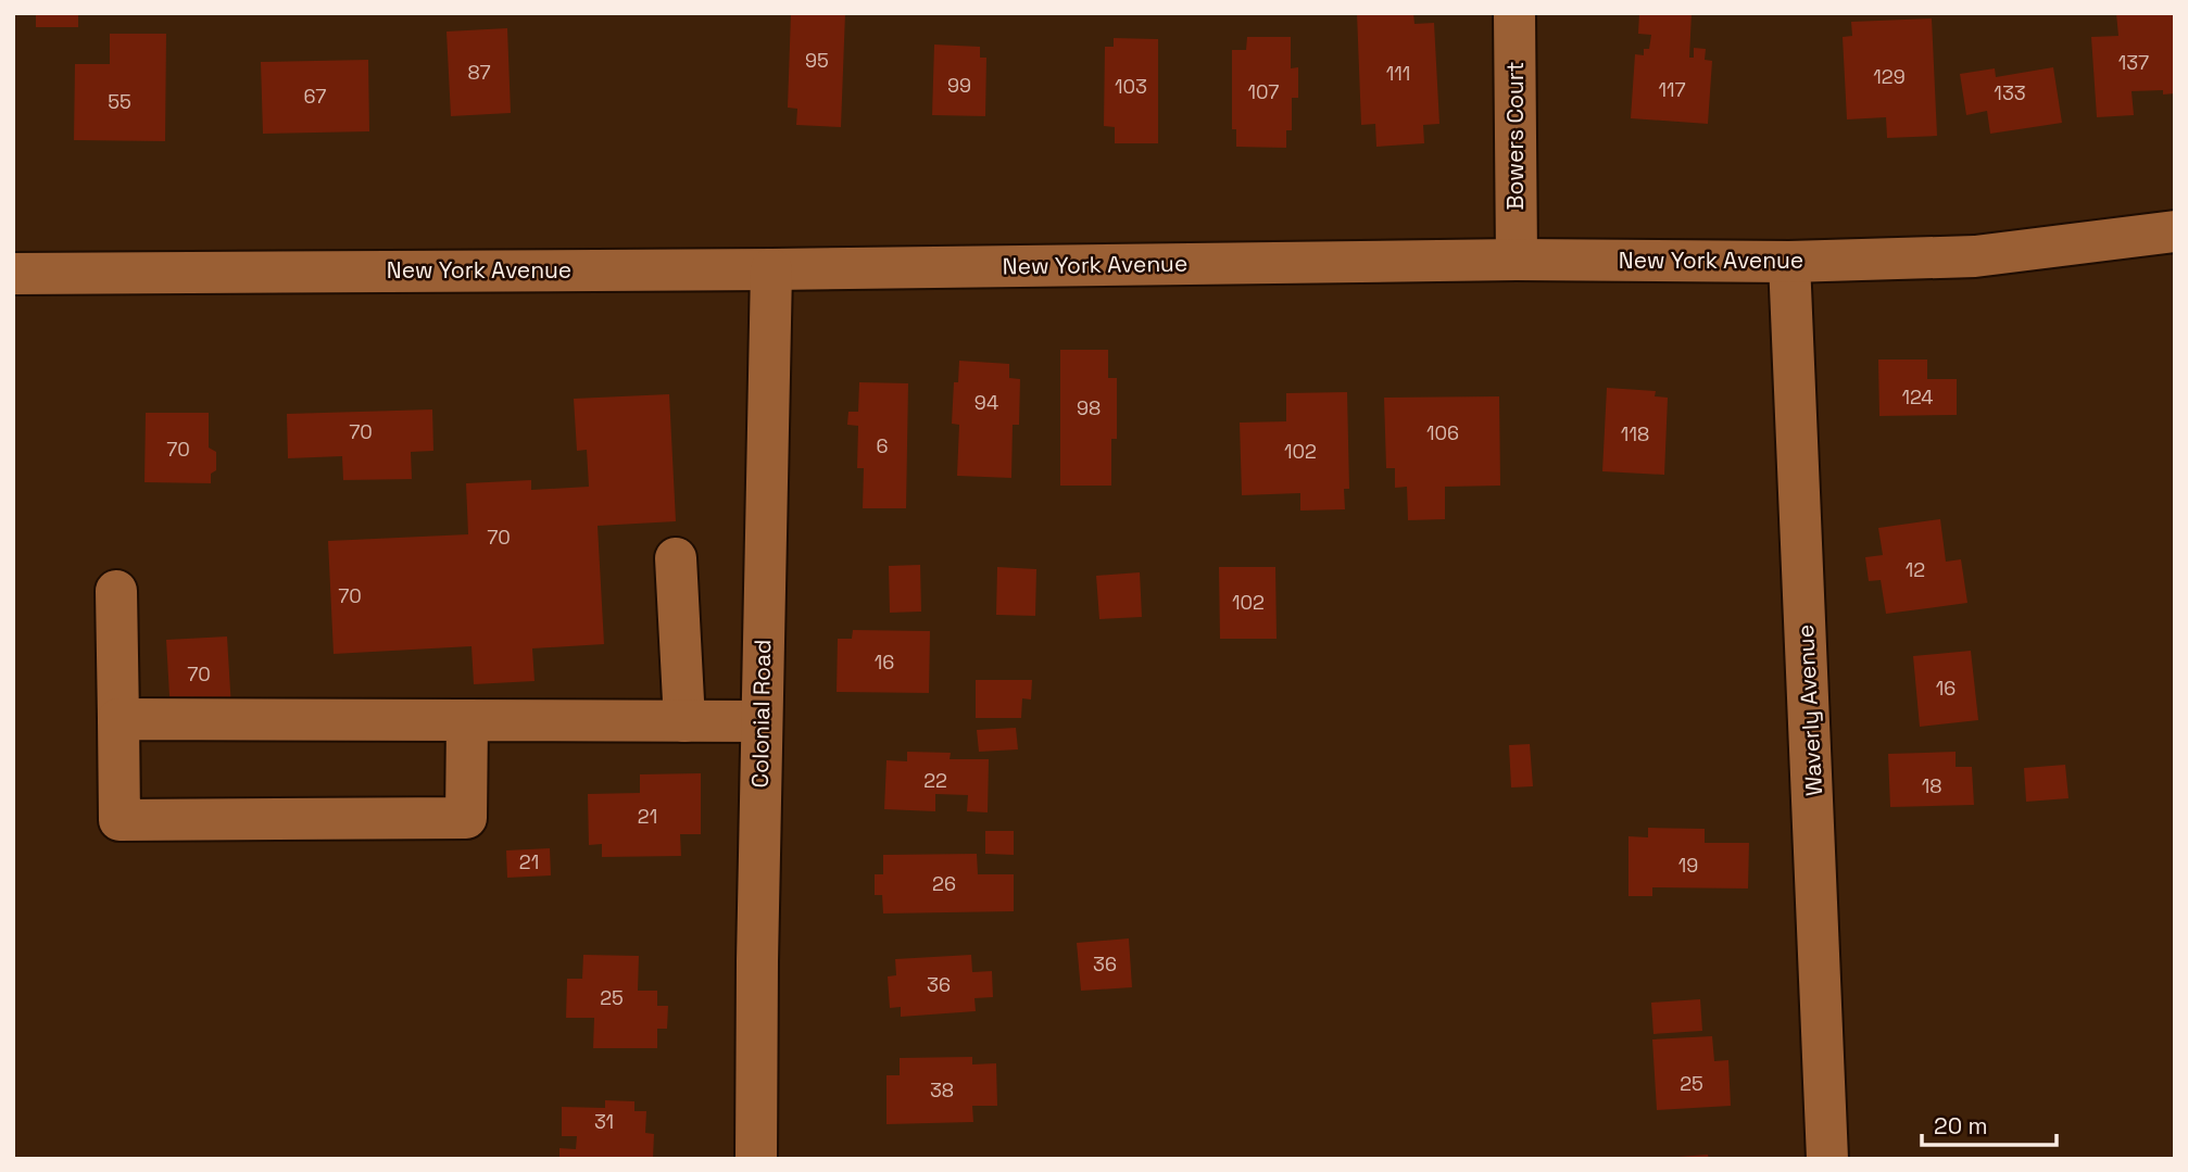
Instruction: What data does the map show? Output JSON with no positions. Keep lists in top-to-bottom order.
{
  "streets": {
    "street": [
      "Bowers Court",
      "New York Avenue",
      "Waverly Avenue",
      "Colonial Road"
    ]
  },
  "crossings": [
    ["Bowers Court", "New York Avenue"],
    ["New York Avenue", "Waverly Avenue"],
    ["New York Avenue", "Colonial Road"]
  ],
  "house_numbers": [
    "95",
    "137",
    "87",
    "111",
    "129",
    "99",
    "103",
    "117",
    "107",
    "133",
    "67",
    "55",
    "124",
    "94",
    "98",
    "70",
    "106",
    "118",
    "6",
    "70",
    "102",
    "70",
    "12",
    "70",
    "102",
    "16",
    "70",
    "16",
    "22",
    "18",
    "21",
    "21",
    "19",
    "26",
    "36",
    "36",
    "25",
    "25",
    "38",
    "31"
  ],
  "scale_bar": "20 m"
}
